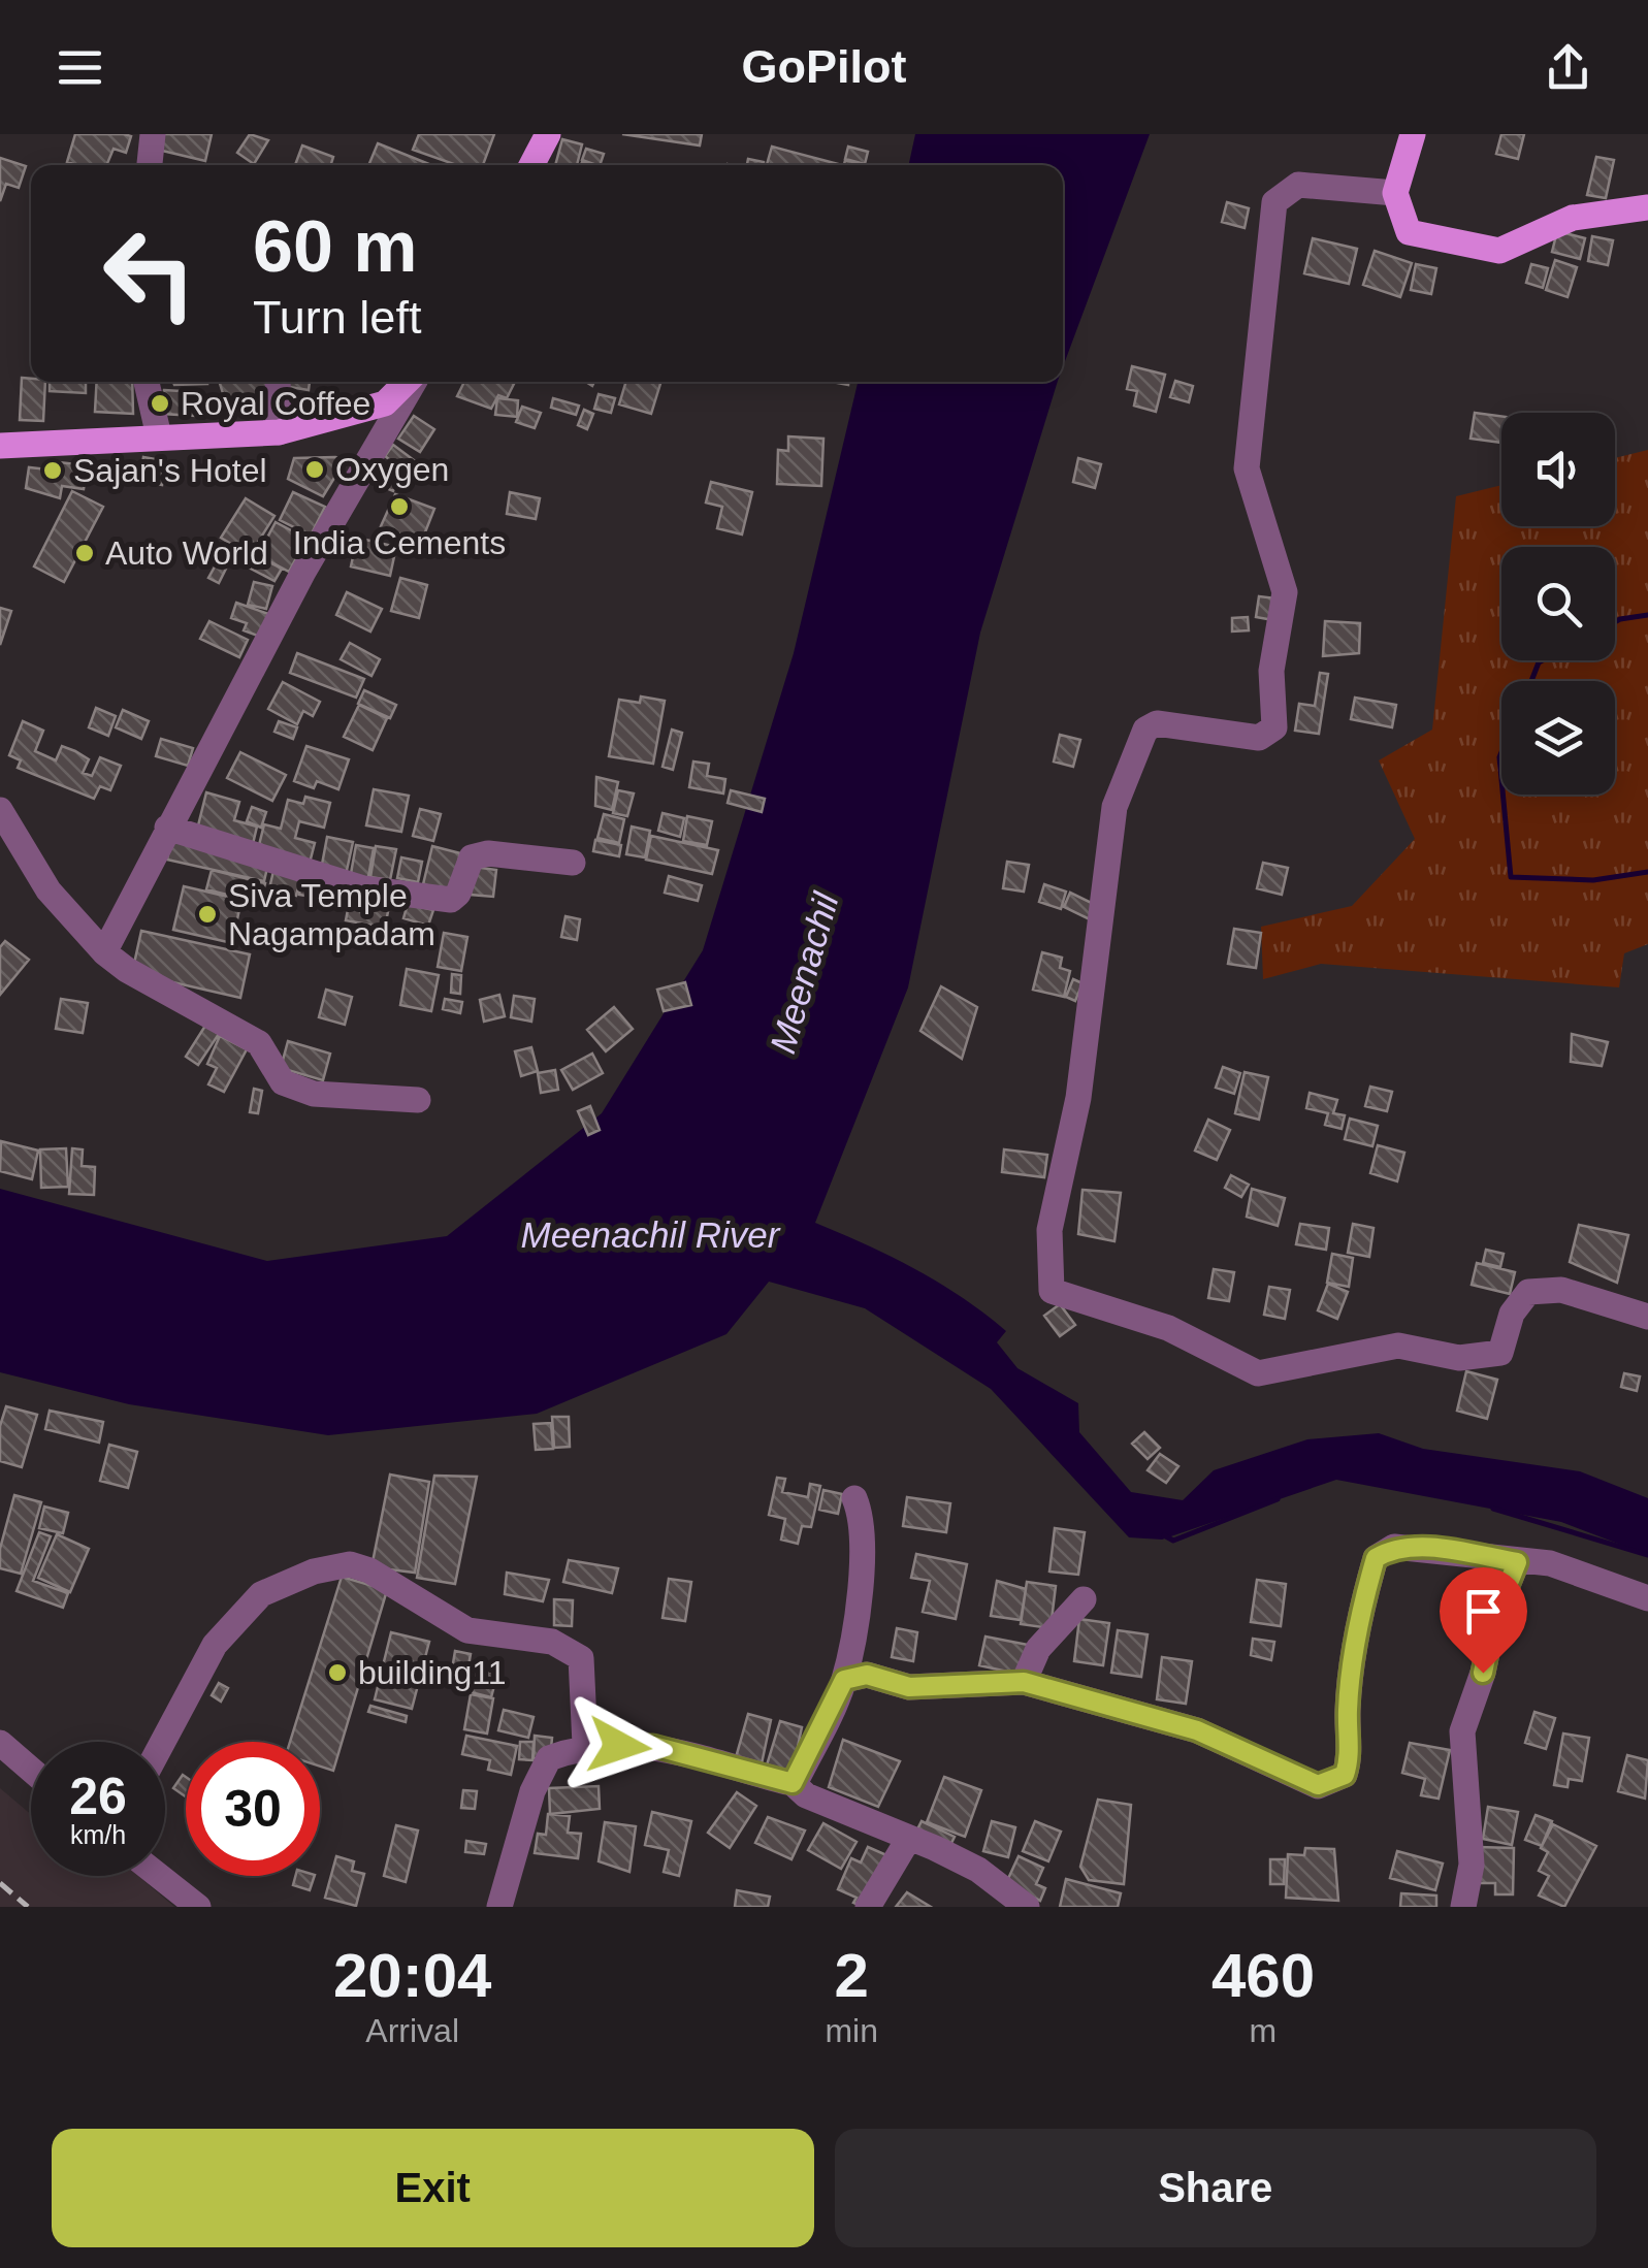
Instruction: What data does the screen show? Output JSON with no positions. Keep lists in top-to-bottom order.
{
  "water": ["Meenachil", "Meenachil River"],
  "places": [
    "Royal Coffee",
    "Oxygen",
    "Sajan's Hotel",
    "India Cements",
    "Auto World",
    "Siva Temple Nagampadam",
    "building11"
  ],
  "page": {
    "header": "GoPilot",
    "turn": ["60 m", "Turn left"],
    "speed": "26 km/h",
    "limit": "30",
    "eta": [
      "20:04",
      "Arrival",
      "2",
      "min",
      "460",
      "m"
    ],
    "buttons": ["Exit", "Share"]
  }
}
